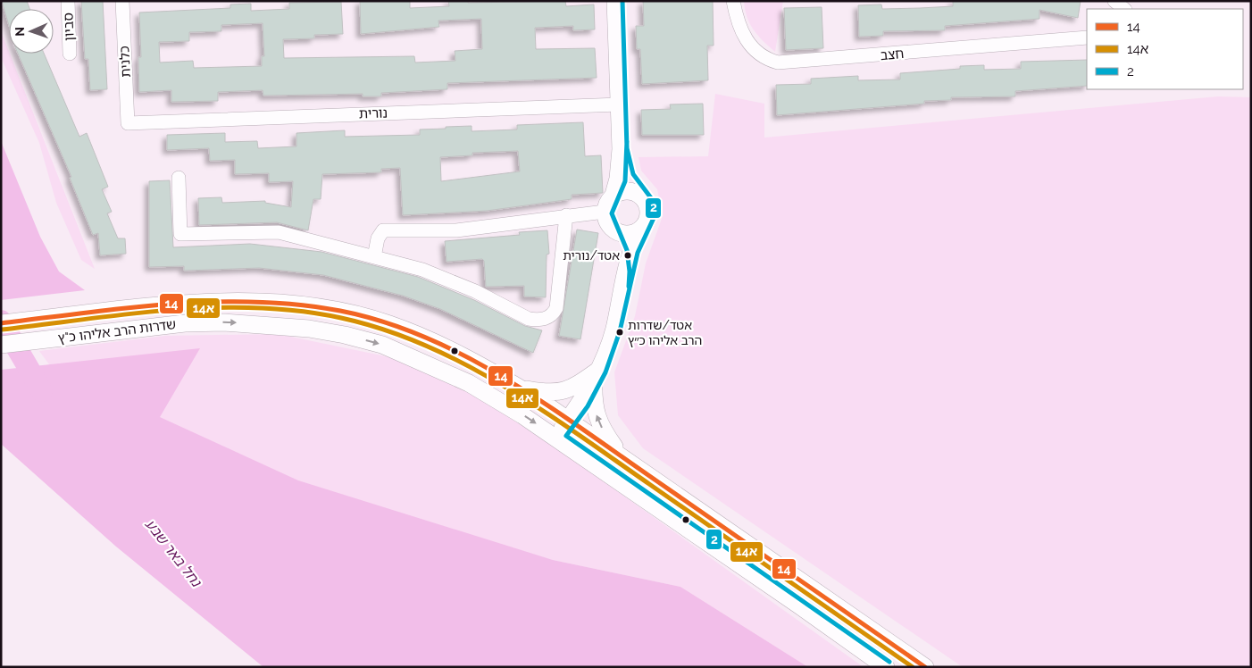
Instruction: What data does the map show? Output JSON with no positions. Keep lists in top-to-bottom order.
{
  "streets": {
    "street": [
      "סביון",
      "חצב",
      "כלנית",
      "נורית",
      "שדרות הרב אליהו כ\"ץ"
    ]
  },
  "crossings": [
    ["כלנית", "נורית"]
  ],
  "water": ["נחל באר שבע"],
  "places": ["אטד/נורית", "אטד/שדרות הרב אליהו כ״ץ"],
  "lines": ["transit line 2", "transit line 14", "transit line 14א"],
  "legend": ["14", "14א", "2"],
  "north": "left"
}
